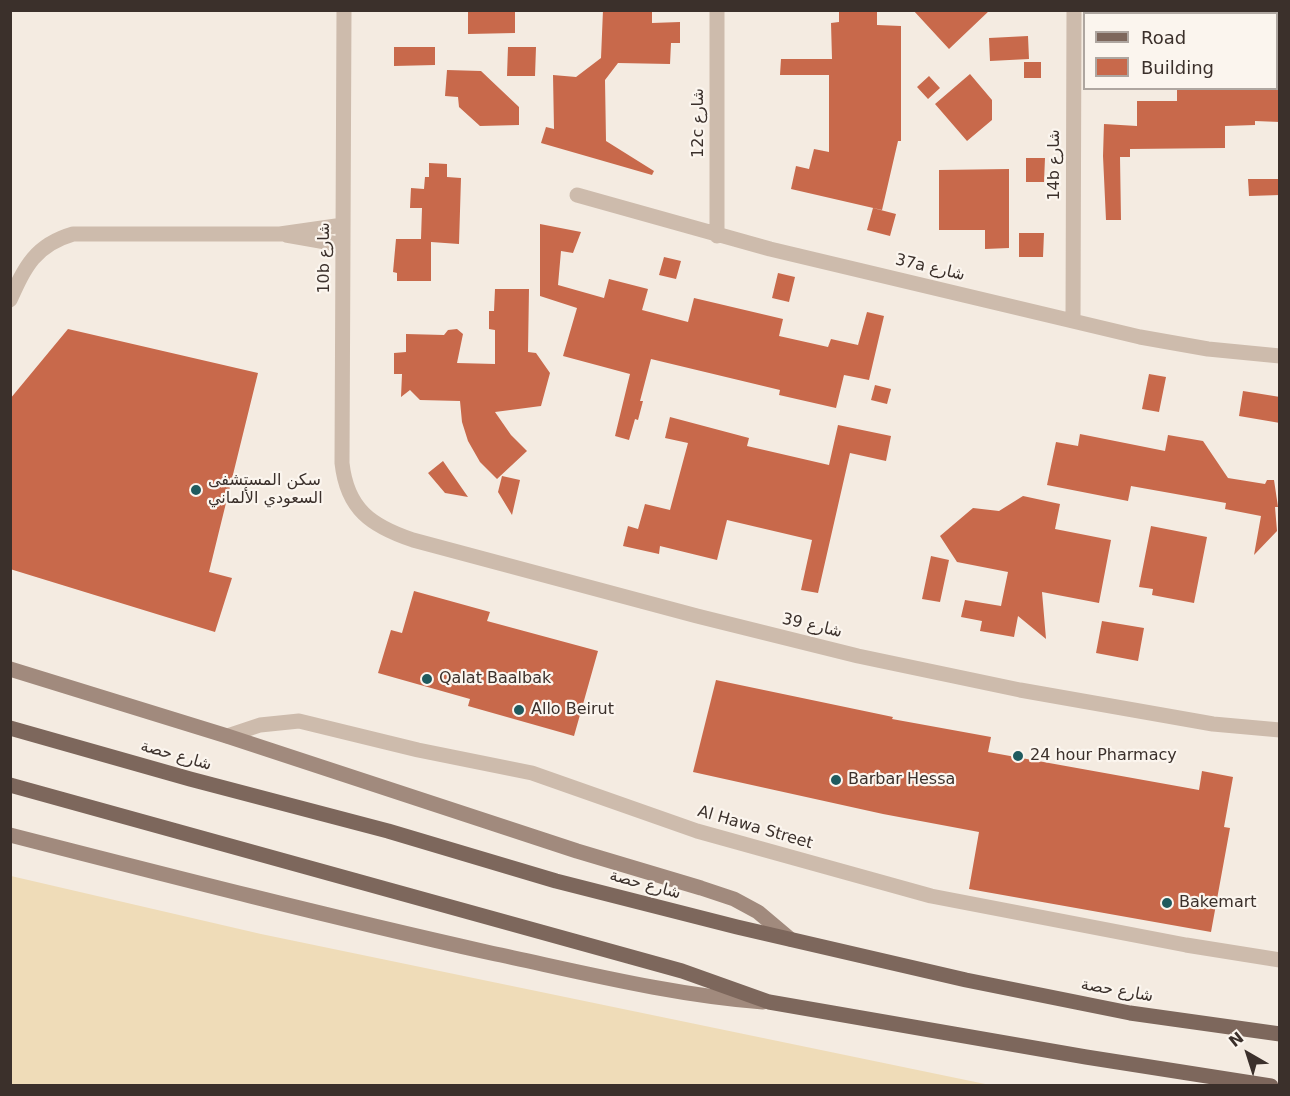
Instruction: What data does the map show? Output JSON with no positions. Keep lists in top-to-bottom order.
{
  "streets": {
    "main road": ["شارع حصة"],
    "street": [
      "12c شارع",
      "14b شارع",
      "10b شارع",
      "37a شارع",
      "شارع 39",
      "Al Hawa Street"
    ]
  },
  "crossings": [
    ["12c شارع", "37a شارع"],
    ["14b شارع", "37a شارع"],
    ["10b شارع", "شارع 39"]
  ],
  "places": [
    "سكن المستشفى السعودي الألماني",
    "Qalat Baalbak",
    "Allo Beirut",
    "24 hour Pharmacy",
    "Barbar Hessa",
    "Bakemart"
  ],
  "legend": ["Road", "Building"],
  "north": "top left"
}
